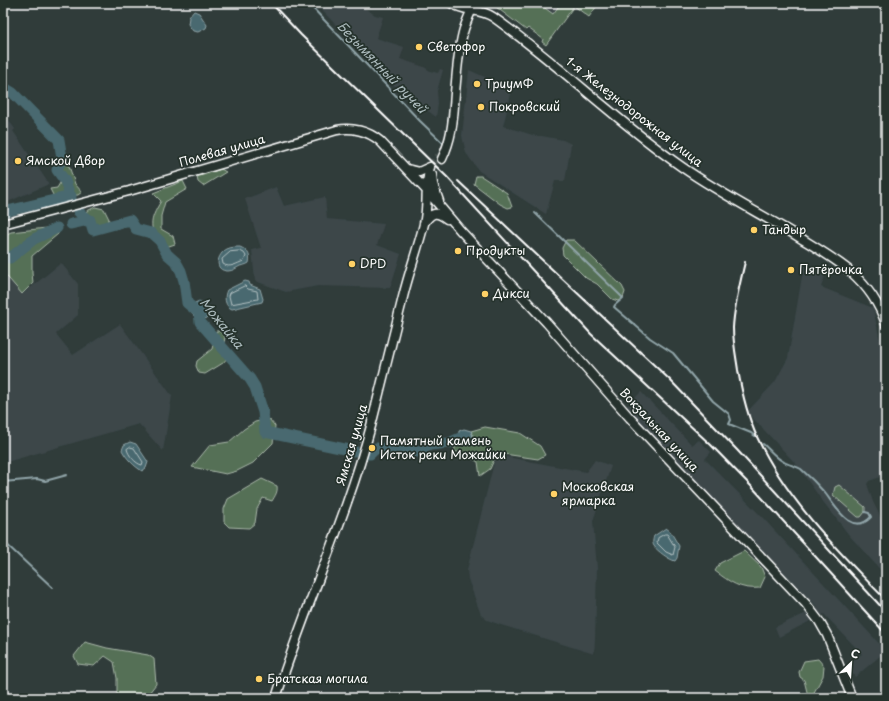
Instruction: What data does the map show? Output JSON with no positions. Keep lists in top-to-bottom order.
{
  "streets": {
    "main road": [
      "1-я Железнодорожная улица",
      "Полевая улица",
      "Вокзальная улица",
      "Ямская улица"
    ]
  },
  "crossings": [
    ["Полевая улица", "Вокзальная улица"],
    ["Полевая улица", "Ямская улица"],
    ["Вокзальная улица", "Ямская улица"]
  ],
  "water": ["Безымянный ручей", "Можайка"],
  "places": [
    "Светофор",
    "ТриумФ",
    "Покровский",
    "Ямской Двор",
    "Тандыр",
    "Продукты",
    "DPD",
    "Пятёрочка",
    "Дикси",
    "Памятный камень Исток реки Можайки",
    "Московская ярмарка",
    "Братская могила"
  ],
  "north": "top right"
}
